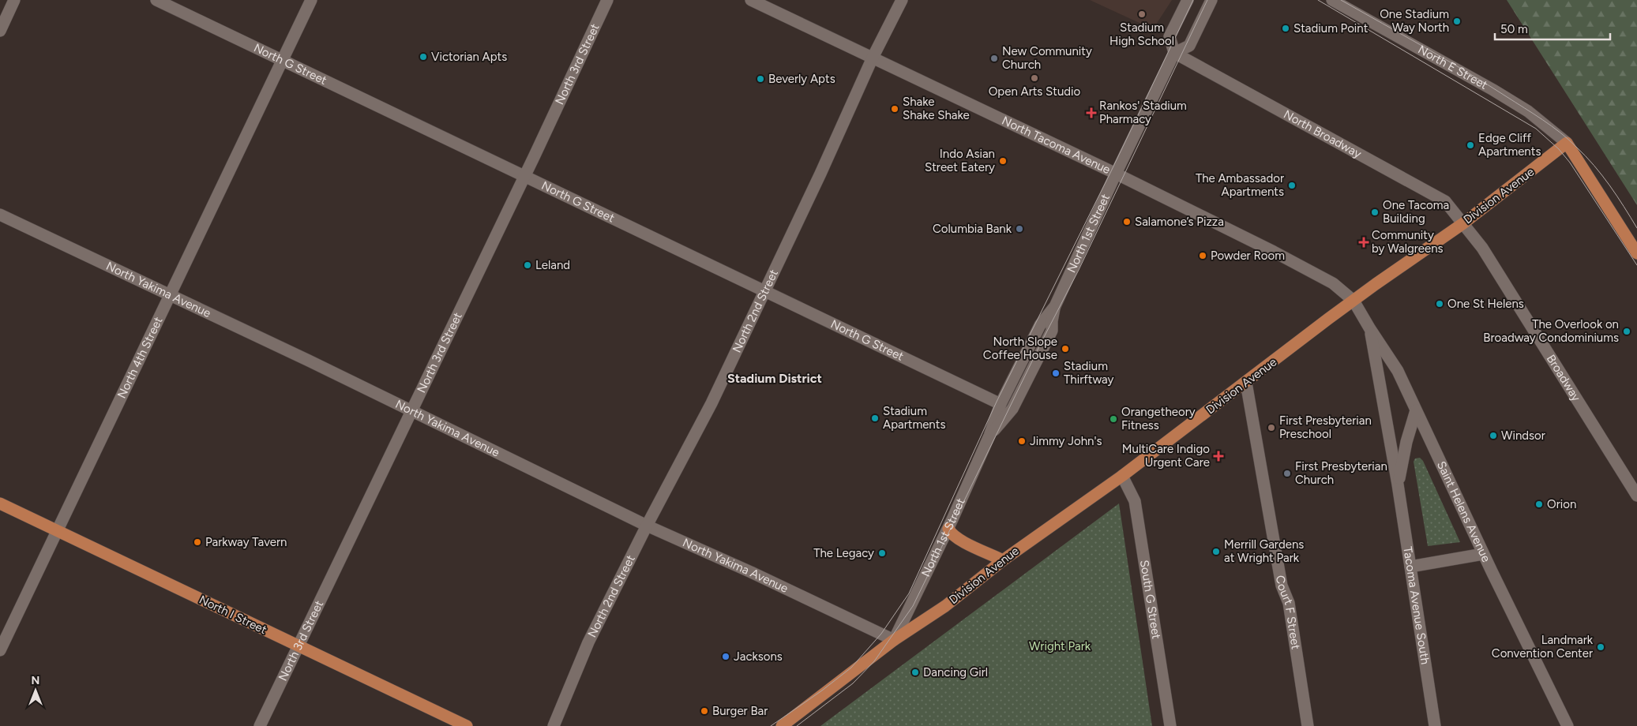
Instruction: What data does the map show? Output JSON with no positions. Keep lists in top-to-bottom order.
{
  "streets": {
    "main road": ["Division Avenue", "North I Street"],
    "street": [
      "North G Street",
      "North 3rd Street",
      "North E Street",
      "North Broadway",
      "North Tacoma Avenue",
      "North 1st Street",
      "North Yakima Avenue",
      "North 2nd Street",
      "North 4th Street",
      "Broadway",
      "Saint Helens Avenue",
      "South G Street",
      "Tacoma Avenue South",
      "Court F Street"
    ]
  },
  "crossings": [
    ["North G Street", "North 3rd Street"],
    ["North G Street", "North 1st Street"],
    ["North G Street", "North 2nd Street"],
    ["North G Street", "North 4th Street"],
    ["North 3rd Street", "North Yakima Avenue"],
    ["North 3rd Street", "North I Street"],
    ["North E Street", "Division Avenue"],
    ["North Broadway", "Division Avenue"],
    ["North Broadway", "North 1st Street"],
    ["North Broadway", "Broadway"],
    ["North Tacoma Avenue", "Division Avenue"],
    ["North Tacoma Avenue", "North 1st Street"],
    ["North Tacoma Avenue", "North 2nd Street"],
    ["North Tacoma Avenue", "Saint Helens Avenue"],
    ["Division Avenue", "North 1st Street"],
    ["Division Avenue", "North Yakima Avenue"],
    ["Division Avenue", "Broadway"],
    ["Division Avenue", "Saint Helens Avenue"],
    ["Division Avenue", "South G Street"],
    ["Division Avenue", "Court F Street"],
    ["North 1st Street", "North Yakima Avenue"],
    ["North Yakima Avenue", "North 2nd Street"],
    ["North Yakima Avenue", "North 4th Street"],
    ["North 4th Street", "North I Street"],
    ["Saint Helens Avenue", "Tacoma Avenue South"]
  ],
  "districts": ["Stadium District"],
  "parks": ["Wright Park"],
  "places": {
    "other": [
      "Stadium High School",
      "One Stadium Way North",
      "Stadium Point",
      "Victorian Apts",
      "New Community Church",
      "Open Arts Studio",
      "Beverly Apts",
      "Shake Shake Shake",
      "Edge Cliff Apartments",
      "Indo Asian Street Eatery",
      "The Ambassador Apartments",
      "One Tacoma Building",
      "Salamone’s Pizza",
      "Columbia Bank",
      "Powder Room",
      "Leland",
      "One St Helens",
      "The Overlook on Broadway Condominiums",
      "North Slope Coffee House",
      "Stadium Thirftway",
      "Stadium Apartments",
      "Orangetheory Fitness",
      "First Presbyterian Preschool",
      "Windsor",
      "Jimmy John's",
      "First Presbyterian Church",
      "Orion",
      "Parkway Tavern",
      "Merrill Gardens at Wright Park",
      "The Legacy",
      "Landmark Convention Center",
      "Jacksons",
      "Dancing Girl",
      "Burger Bar"
    ],
    "health": ["Rankos' Stadium Pharmacy", "Community by Walgreens", "MultiCare Indigo Urgent Care"]
  },
  "scale_bar": "50 m",
  "north": "top"
}
